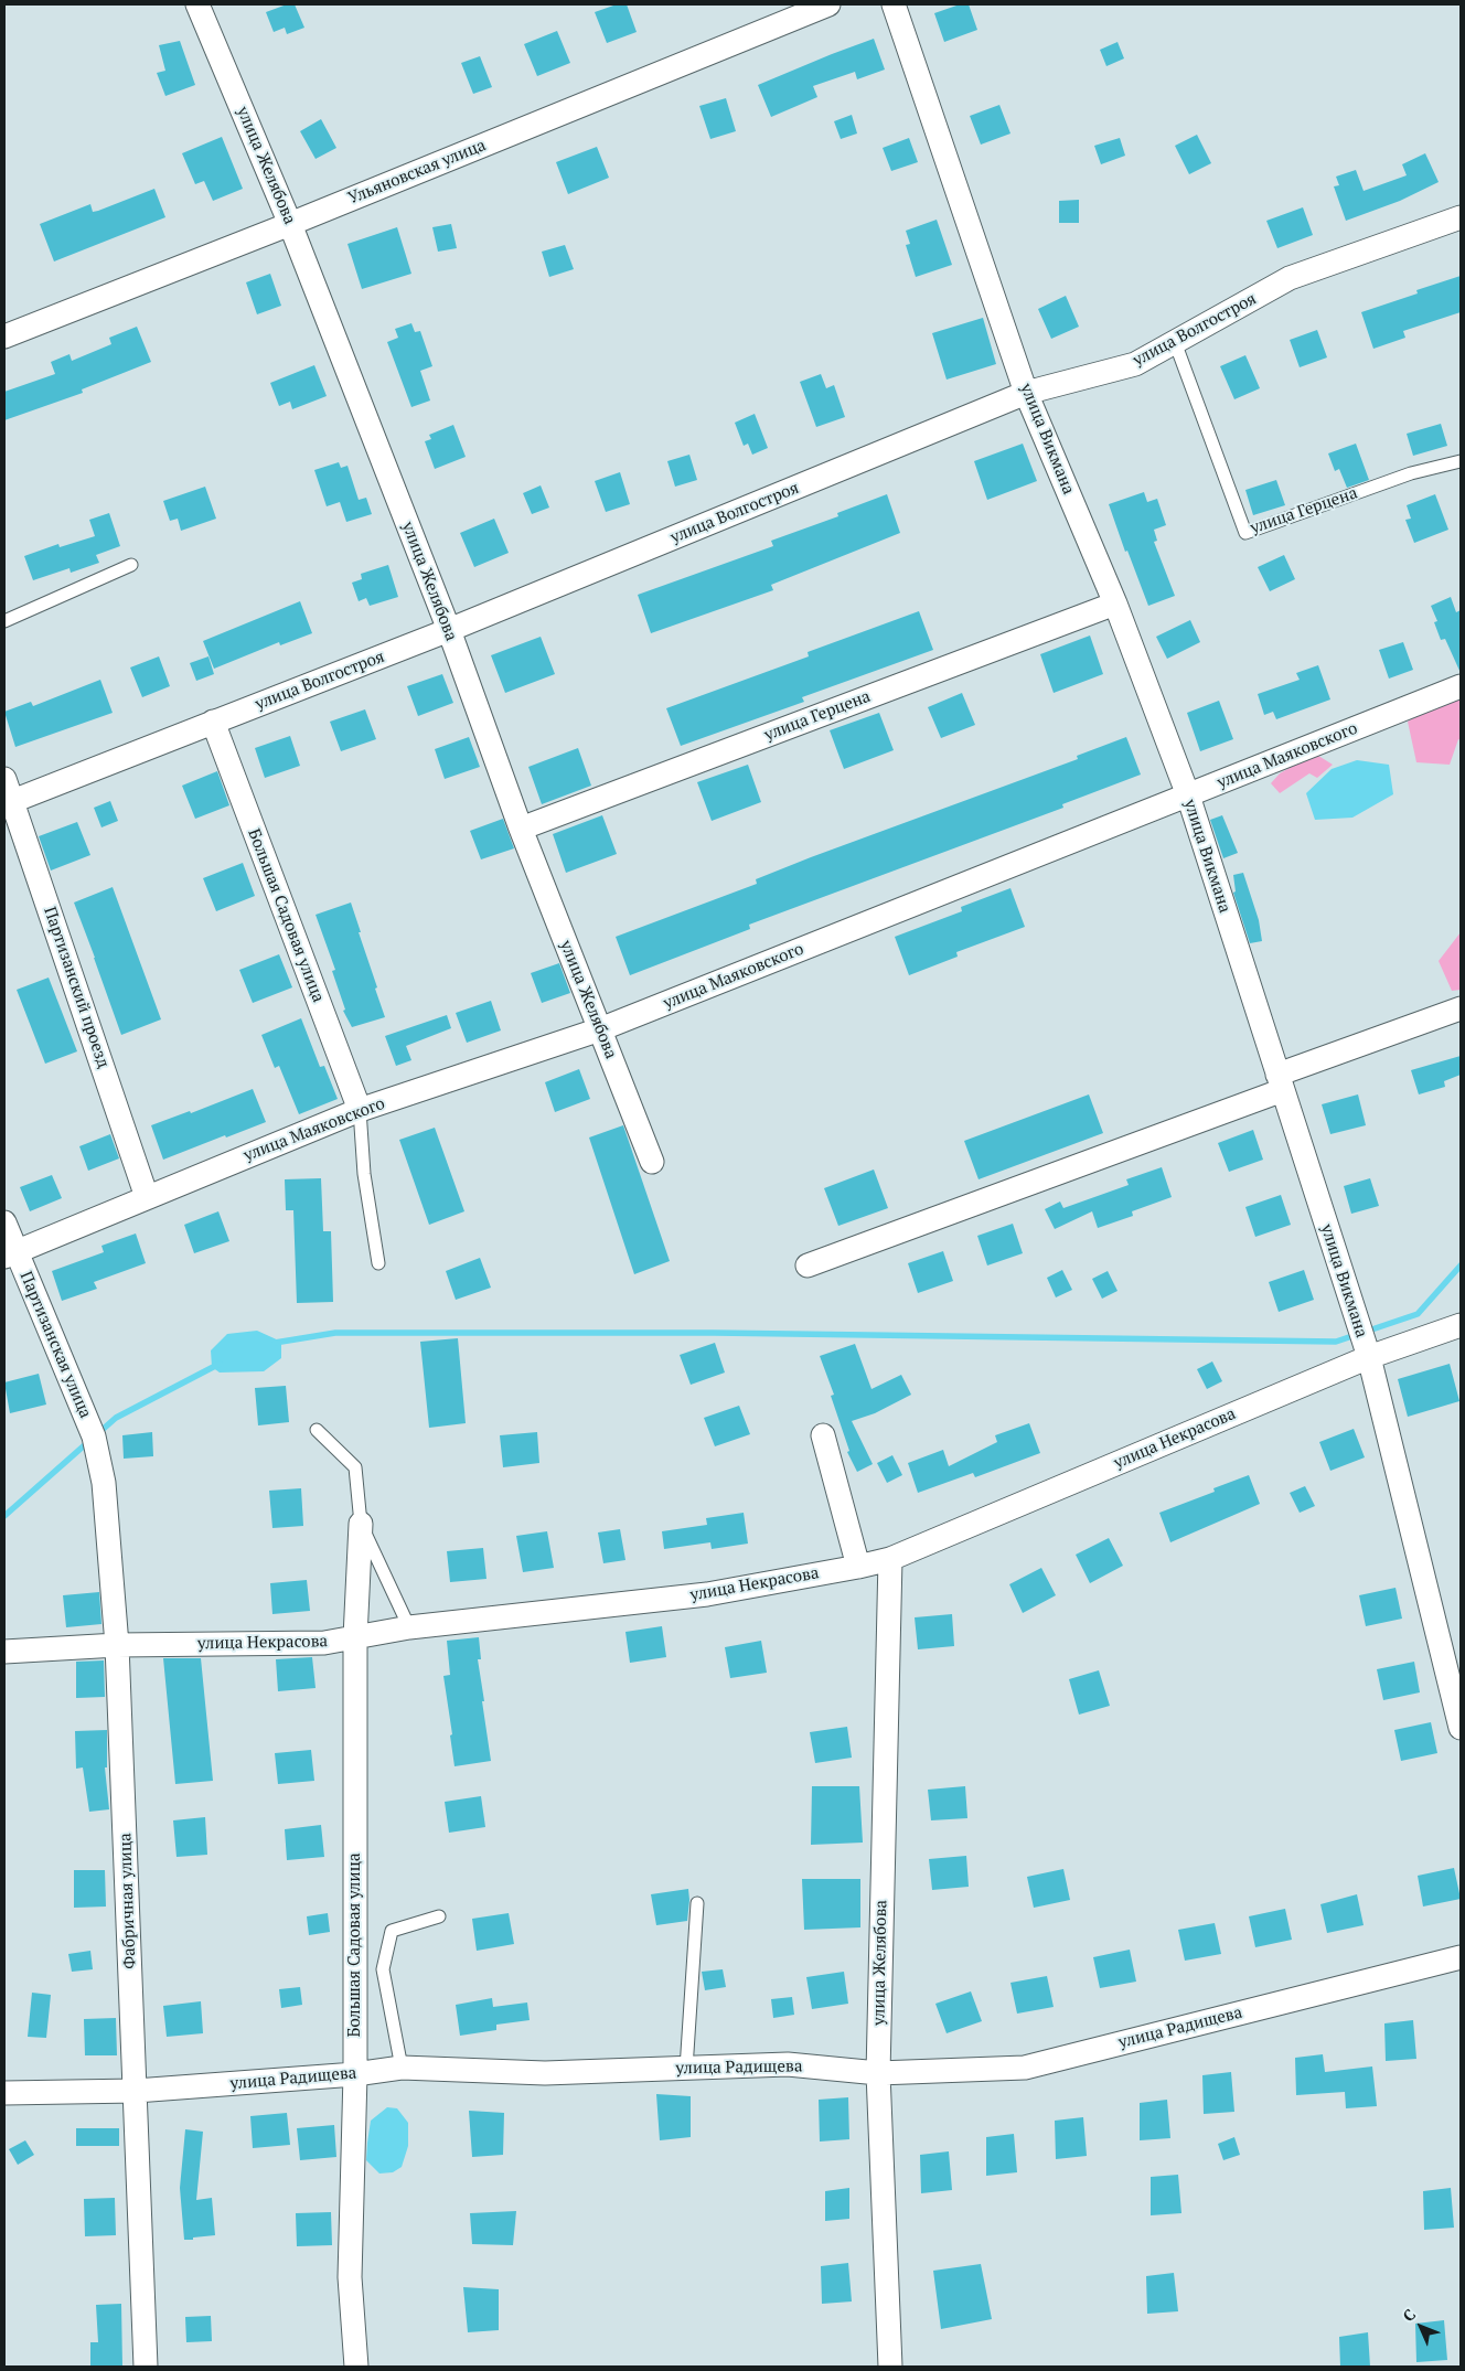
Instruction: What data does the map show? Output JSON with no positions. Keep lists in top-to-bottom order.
{
  "streets": {
    "street": [
      "улица Желябова",
      "Ульяновская улица",
      "улица Волгостроя",
      "улица Викмана",
      "улица Герцена",
      "улица Маяковского",
      "Большая Садовая улица",
      "Партизанский проезд",
      "Партизанская улица",
      "улица Некрасова",
      "Фабричная улица",
      "улица Радищева"
    ]
  },
  "crossings": [
    ["улица Желябова", "Ульяновская улица"],
    ["улица Желябова", "улица Волгостроя"],
    ["улица Желябова", "улица Герцена"],
    ["улица Желябова", "улица Маяковского"],
    ["улица Желябова", "улица Некрасова"],
    ["улица Желябова", "улица Радищева"],
    ["улица Волгостроя", "улица Викмана"],
    ["улица Волгостроя", "улица Герцена"],
    ["улица Волгостроя", "Большая Садовая улица"],
    ["улица Волгостроя", "Партизанский проезд"],
    ["улица Викмана", "улица Герцена"],
    ["улица Викмана", "улица Маяковского"],
    ["улица Викмана", "улица Некрасова"],
    ["улица Маяковского", "Большая Садовая улица"],
    ["улица Маяковского", "Партизанский проезд"],
    ["улица Маяковского", "Партизанская улица"],
    ["Большая Садовая улица", "улица Некрасова"],
    ["Большая Садовая улица", "улица Радищева"],
    ["Партизанская улица", "Фабричная улица"],
    ["улица Некрасова", "Фабричная улица"],
    ["Фабричная улица", "улица Радищева"]
  ],
  "north": "top left"
}
